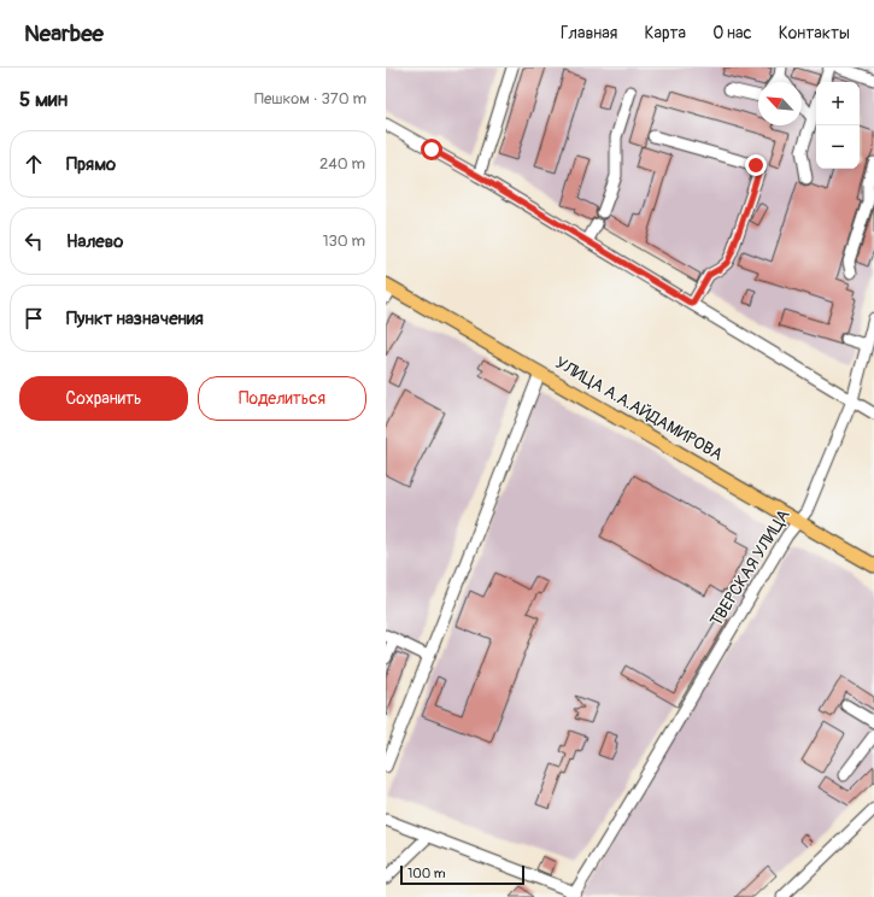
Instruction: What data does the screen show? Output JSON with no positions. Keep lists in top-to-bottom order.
{
  "streets": {
    "main road": ["УЛИЦА А.А.АЙДАМИРОВА"],
    "street": ["ТВЕРСКАЯ УЛИЦА"]
  },
  "crossings": [
    ["УЛИЦА А.А.АЙДАМИРОВА", "ТВЕРСКАЯ УЛИЦА"]
  ],
  "scale_bar": "100 m",
  "north": "top left",
  "page": {
    "header": "Nearbee",
    "nav": [
      "Главная",
      "Карта",
      "О нас",
      "Контакты"
    ],
    "heading": ["5 мин", "Пешком · 370 m"],
    "map_buttons": ["+", "−"],
    "list": [
      ["Прямо", "240 m"],
      ["Налево", "130 m"],
      "Пункт назначения"
    ],
    "buttons": ["Сохранить", "Поделиться"],
    "scale": "100 m"
  }
}
